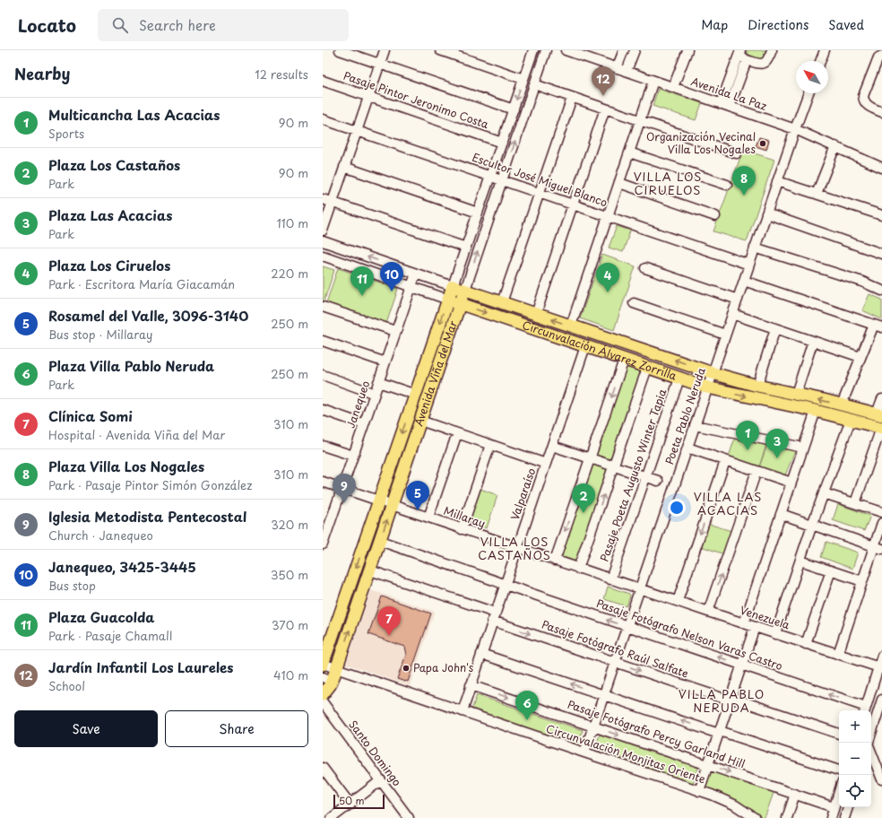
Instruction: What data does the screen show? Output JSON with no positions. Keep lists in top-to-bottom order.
{
  "streets": {
    "main road": ["Circunvalación Álvarez Zorrilla", "Avenida Viña del Mar"],
    "street": [
      "Avenida La Paz",
      "Pasaje Pintor Jeronimo Costa",
      "Escultor José Miguel Blanco",
      "Janequeo",
      "Poeta Pablo Neruda",
      "Pasaje Poeta Augusto Winter Tapia",
      "Valparaíso",
      "Millaray",
      "Venezuela",
      "Pasaje Fotógrafo Nelson Varas Castro",
      "Pasaje Fotógrafo Raúl Salfate",
      "Pasaje Fotógrafo Percy Garland Hill",
      "Santo Domingo",
      "Circunvalación Monjitas Oriente"
    ]
  },
  "crossings": [
    ["Avenida La Paz", "Poeta Pablo Neruda"],
    ["Pasaje Pintor Jeronimo Costa", "Avenida Viña del Mar"],
    ["Escultor José Miguel Blanco", "Avenida Viña del Mar"],
    ["Escultor José Miguel Blanco", "Poeta Pablo Neruda"],
    ["Circunvalación Álvarez Zorrilla", "Avenida Viña del Mar"],
    ["Circunvalación Álvarez Zorrilla", "Janequeo"],
    ["Circunvalación Álvarez Zorrilla", "Poeta Pablo Neruda"],
    ["Circunvalación Álvarez Zorrilla", "Pasaje Poeta Augusto Winter Tapia"],
    ["Circunvalación Álvarez Zorrilla", "Valparaíso"],
    ["Avenida Viña del Mar", "Millaray"],
    ["Avenida Viña del Mar", "Pasaje Fotógrafo Nelson Varas Castro"],
    ["Avenida Viña del Mar", "Pasaje Fotógrafo Raúl Salfate"],
    ["Avenida Viña del Mar", "Circunvalación Monjitas Oriente"],
    ["Janequeo", "Millaray"],
    ["Poeta Pablo Neruda", "Millaray"],
    ["Poeta Pablo Neruda", "Venezuela"],
    ["Poeta Pablo Neruda", "Pasaje Fotógrafo Nelson Varas Castro"],
    ["Poeta Pablo Neruda", "Pasaje Fotógrafo Raúl Salfate"],
    ["Poeta Pablo Neruda", "Pasaje Fotógrafo Percy Garland Hill"],
    ["Poeta Pablo Neruda", "Circunvalación Monjitas Oriente"],
    ["Pasaje Poeta Augusto Winter Tapia", "Millaray"],
    ["Valparaíso", "Millaray"],
    ["Valparaíso", "Pasaje Fotógrafo Nelson Varas Castro"],
    ["Valparaíso", "Pasaje Fotógrafo Raúl Salfate"],
    ["Valparaíso", "Pasaje Fotógrafo Percy Garland Hill"],
    ["Valparaíso", "Circunvalación Monjitas Oriente"],
    ["Millaray", "Venezuela"]
  ],
  "districts": [
    "VILLA LOS CIRUELOS",
    "VILLA LAS ACACIAS",
    "VILLA LOS CASTAÑOS",
    "VILLA PABLO NERUDA"
  ],
  "places": ["Organización Vecinal Villa Los Nogales", "Papa John's"],
  "scale_bar": "50 m",
  "north": "top left",
  "page": {
    "header": "Locato",
    "search": "Search here",
    "nav": ["Map", "Directions", "Saved"],
    "heading": ["Nearby", "12 results"],
    "pins": [
      "12",
      "8",
      "10",
      "4",
      "11",
      "1",
      "3",
      "9",
      "5",
      "2",
      "7",
      "6"
    ],
    "list": [
      {
        "mark": "1",
        "name": "Multicancha Las Acacias",
        "note": "Sports",
        "value": "90 m"
      },
      {
        "mark": "2",
        "name": "Plaza Los Castaños",
        "note": "Park",
        "value": "90 m"
      },
      {
        "mark": "3",
        "name": "Plaza Las Acacias",
        "note": "Park",
        "value": "110 m"
      },
      {
        "mark": "4",
        "name": "Plaza Los Ciruelos",
        "note": "Park · Escritora María Giacamán",
        "value": "220 m"
      },
      {
        "mark": "5",
        "name": "Rosamel del Valle, 3096-3140",
        "note": "Bus stop · Millaray",
        "value": "250 m"
      },
      {
        "mark": "6",
        "name": "Plaza Villa Pablo Neruda",
        "note": "Park",
        "value": "250 m"
      },
      {
        "mark": "7",
        "name": "Clínica Somi",
        "note": "Hospital · Avenida Viña del Mar",
        "value": "310 m"
      },
      {
        "mark": "8",
        "name": "Plaza Villa Los Nogales",
        "note": "Park · Pasaje Pintor Simón González",
        "value": "310 m"
      },
      {
        "mark": "9",
        "name": "Iglesia Metodista Pentecostal",
        "note": "Church · Janequeo",
        "value": "320 m"
      },
      {
        "mark": "10",
        "name": "Janequeo, 3425-3445",
        "note": "Bus stop",
        "value": "350 m"
      },
      {
        "mark": "11",
        "name": "Plaza Guacolda",
        "note": "Park · Pasaje Chamall",
        "value": "370 m"
      },
      {
        "mark": "12",
        "name": "Jardín Infantil Los Laureles",
        "note": "School",
        "value": "410 m"
      }
    ],
    "buttons": ["Save", "Share"],
    "map_buttons": ["+", "−"],
    "scale": "50 m"
  }
}
